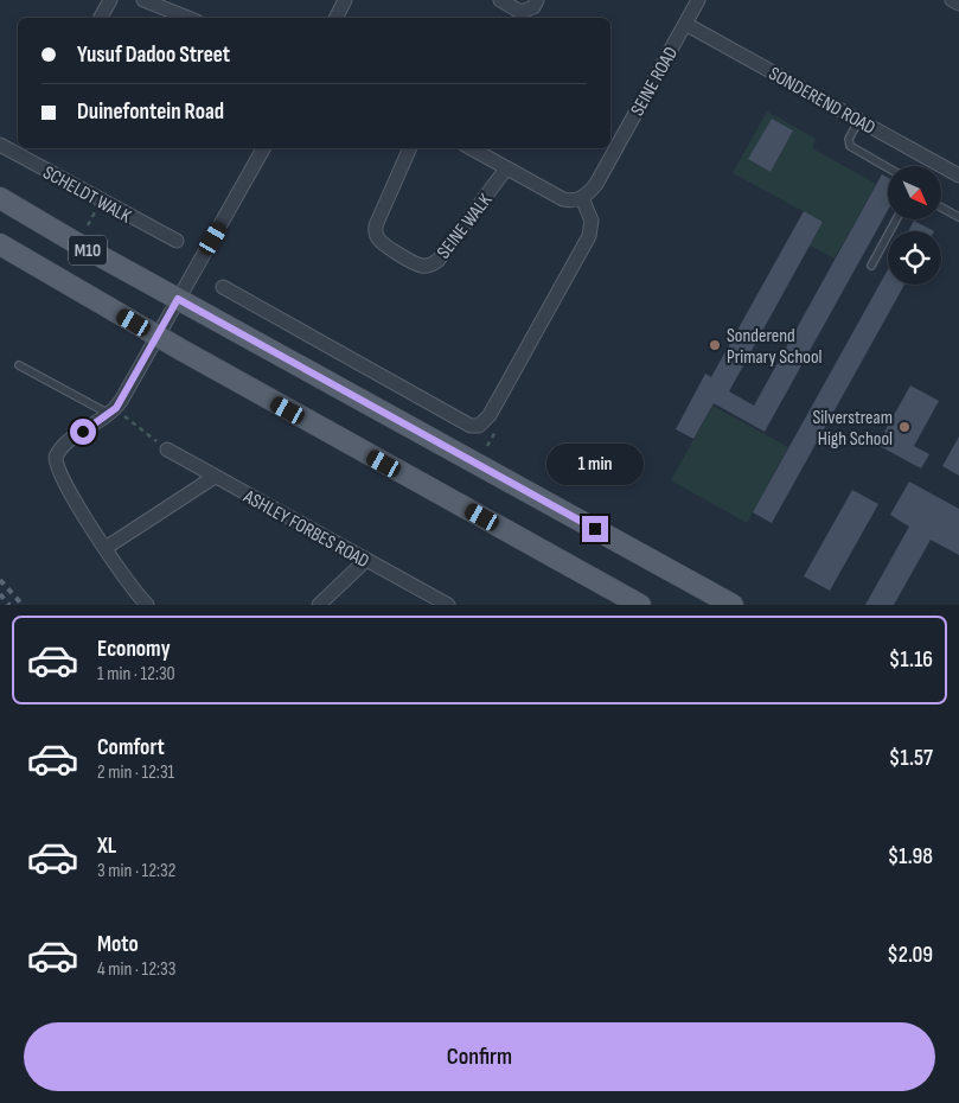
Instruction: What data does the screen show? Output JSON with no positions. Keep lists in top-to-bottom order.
{
  "streets": {
    "main road": ["M10"],
    "street": [
      "SEINE ROAD",
      "SONDEREND ROAD",
      "SCHELDT WALK",
      "SEINE WALK",
      "ASHLEY FORBES ROAD"
    ]
  },
  "crossings": [
    ["SEINE ROAD", "SONDEREND ROAD"]
  ],
  "places": ["Sonderend Primary School", "Silverstream High School"],
  "north": "bottom right",
  "page": {
    "banner": ["Yusuf Dadoo Street", "Duinefontein Road"],
    "bubble": "1 min",
    "list": [
      {
        "name": "Economy",
        "note": "1 min · 12:30",
        "value": "$1.16"
      },
      {
        "name": "Comfort",
        "note": "2 min · 12:31",
        "value": "$1.57"
      },
      {
        "name": "XL",
        "note": "3 min · 12:32",
        "value": "$1.98"
      },
      {
        "name": "Moto",
        "note": "4 min · 12:33",
        "value": "$2.09"
      }
    ],
    "buttons": "Confirm"
  }
}
